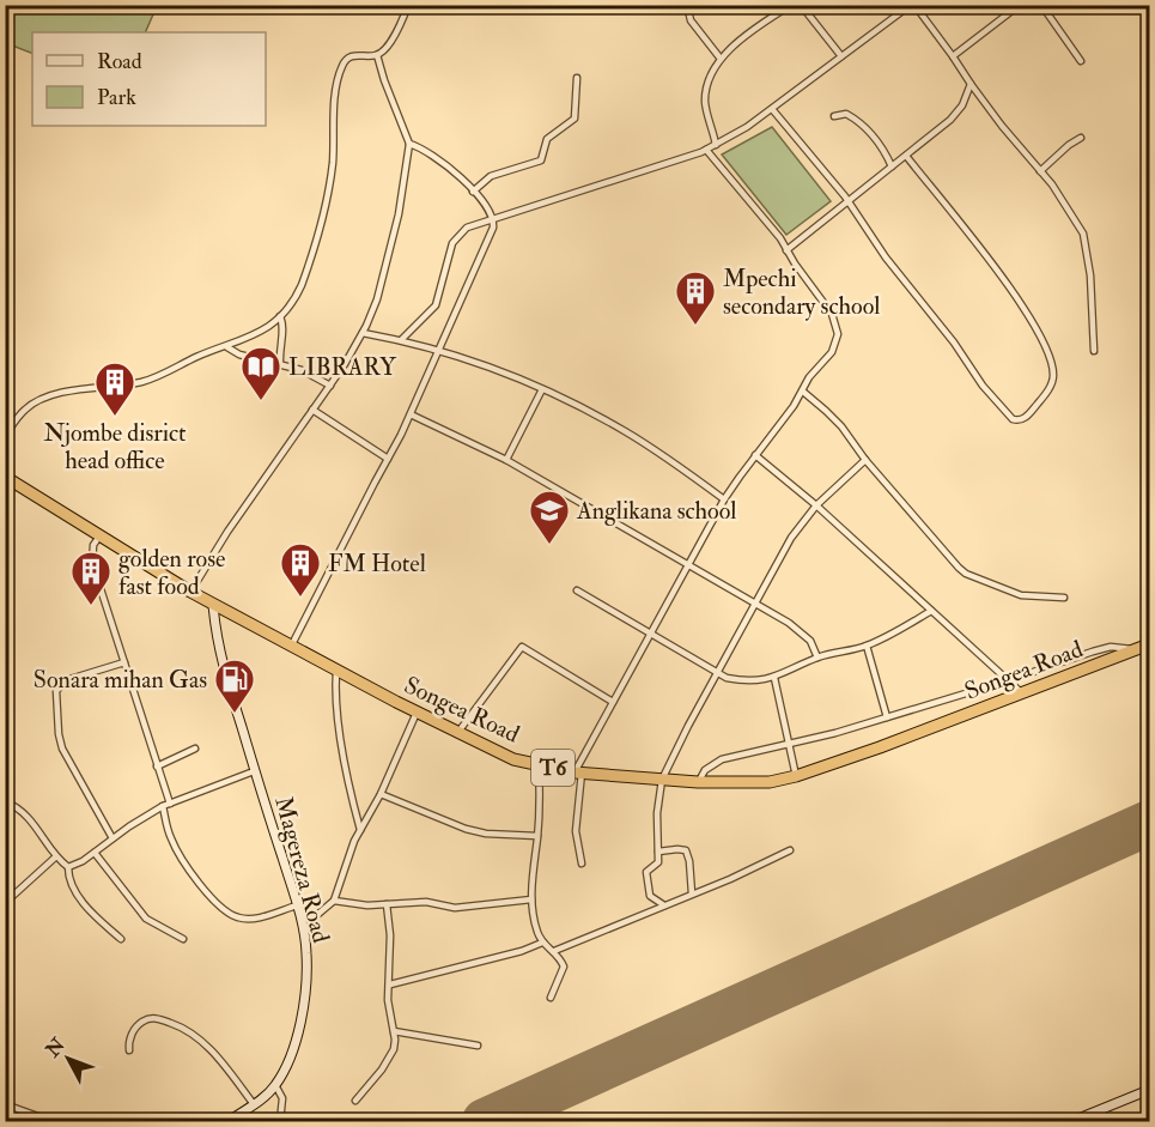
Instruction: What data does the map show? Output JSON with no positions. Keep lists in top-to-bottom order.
{
  "streets": {
    "highway": ["Songea Road", "T6"],
    "street": ["Magereza Road"]
  },
  "crossings": [
    ["Songea Road", "Magereza Road"]
  ],
  "places": {
    "building": [
      "Mpechi secondary school",
      "Njombe disrict head office",
      "FM Hotel",
      "golden rose fast food"
    ],
    "library": ["LIBRARY"],
    "school or university": ["Anglikana school"],
    "fuel station": ["Sonara mihan Gas"]
  },
  "legend": ["Road", "Park"],
  "north": "top left"
}
